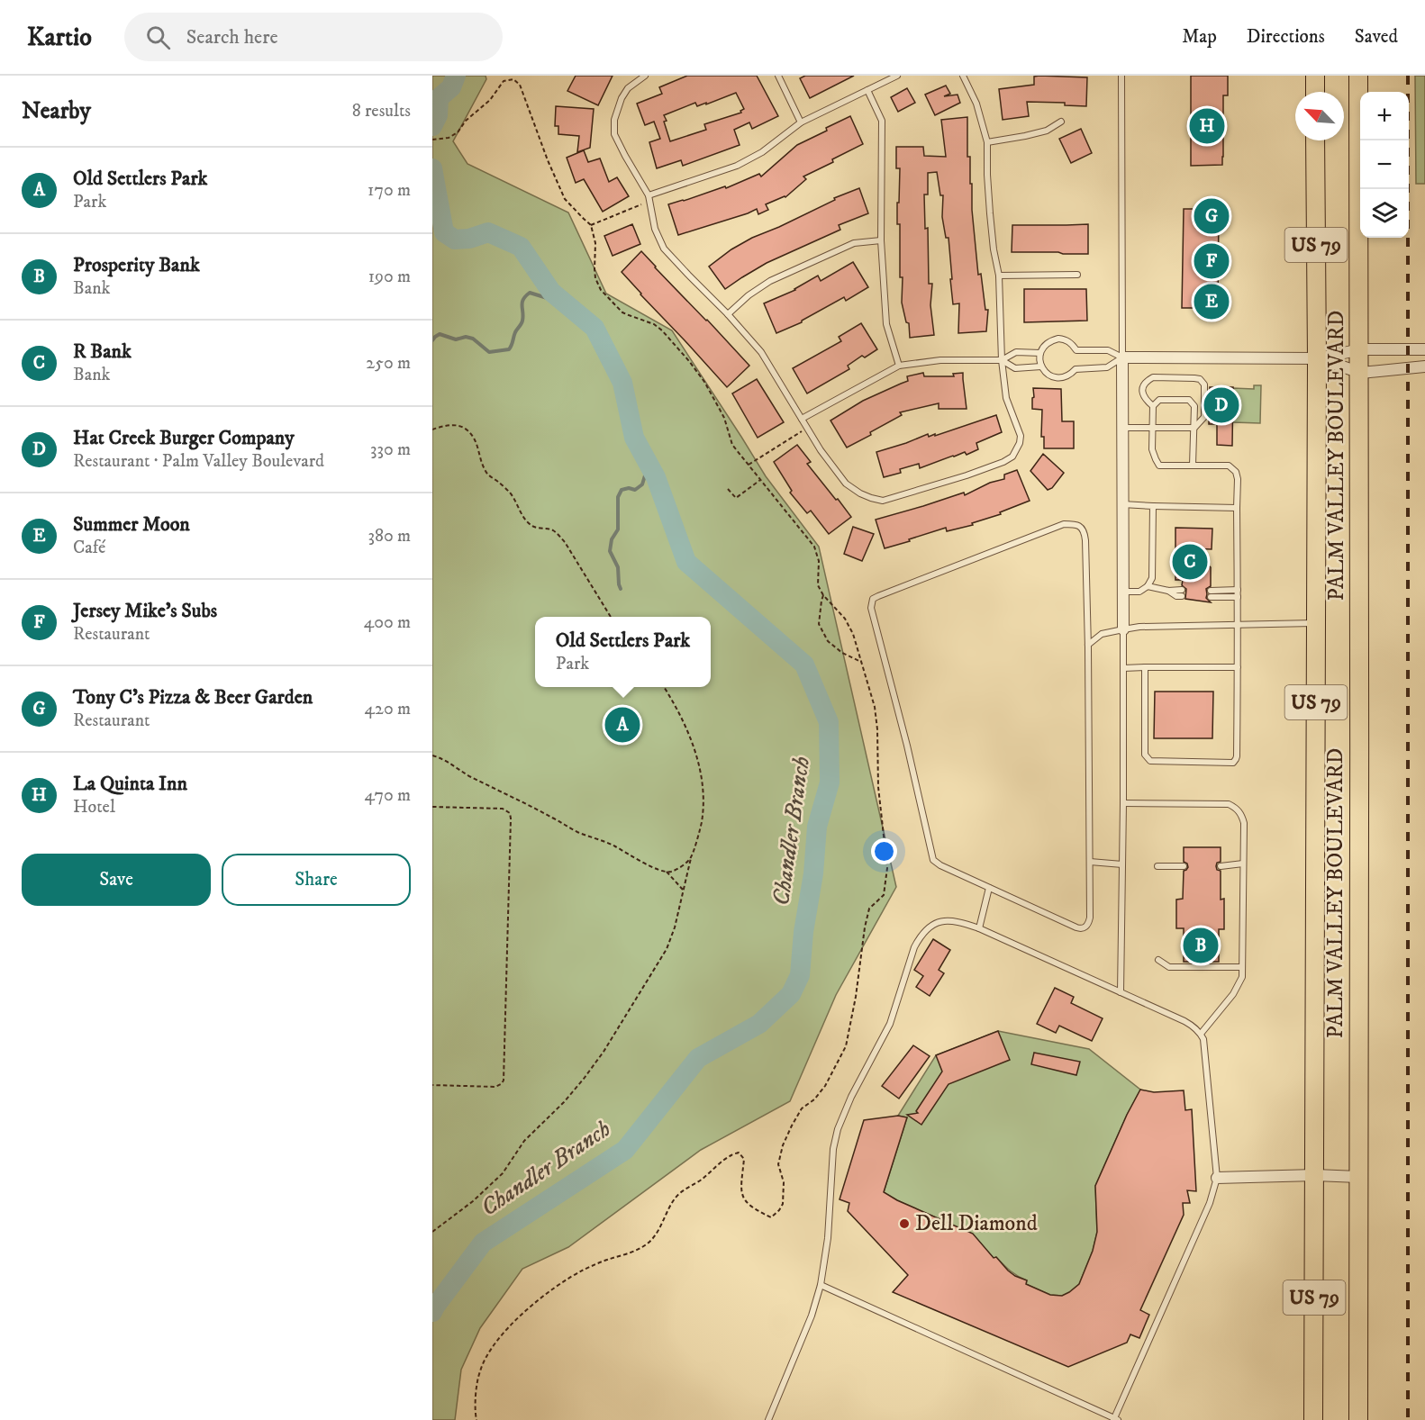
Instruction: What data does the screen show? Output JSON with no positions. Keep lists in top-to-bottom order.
{
  "streets": {
    "highway": ["US 79", "PALM VALLEY BOULEVARD"]
  },
  "water": ["Chandler Branch"],
  "places": ["Dell Diamond"],
  "north": "top left",
  "page": {
    "header": "Kartio",
    "search": "Search here",
    "nav": ["Map", "Directions", "Saved"],
    "heading": ["Nearby", "8 results"],
    "map_buttons": ["+", "−"],
    "pins": [
      "H",
      "G",
      "F",
      "E",
      "D",
      "C",
      "A",
      "B"
    ],
    "list": [
      {
        "mark": "A",
        "name": "Old Settlers Park",
        "note": "Park",
        "value": "170 m"
      },
      {
        "mark": "B",
        "name": "Prosperity Bank",
        "note": "Bank",
        "value": "190 m"
      },
      {
        "mark": "C",
        "name": "R Bank",
        "note": "Bank",
        "value": "250 m"
      },
      {
        "mark": "D",
        "name": "Hat Creek Burger Company",
        "note": "Restaurant · Palm Valley Boulevard",
        "value": "330 m"
      },
      {
        "mark": "E",
        "name": "Summer Moon",
        "note": "Café",
        "value": "380 m"
      },
      {
        "mark": "F",
        "name": "Jersey Mike's Subs",
        "note": "Restaurant",
        "value": "400 m"
      },
      {
        "mark": "G",
        "name": "Tony C's Pizza & Beer Garden",
        "note": "Restaurant",
        "value": "420 m"
      },
      {
        "mark": "H",
        "name": "La Quinta Inn",
        "note": "Hotel",
        "value": "470 m"
      }
    ],
    "popup": ["Old Settlers Park", "Park"],
    "buttons": ["Save", "Share"]
  }
}
